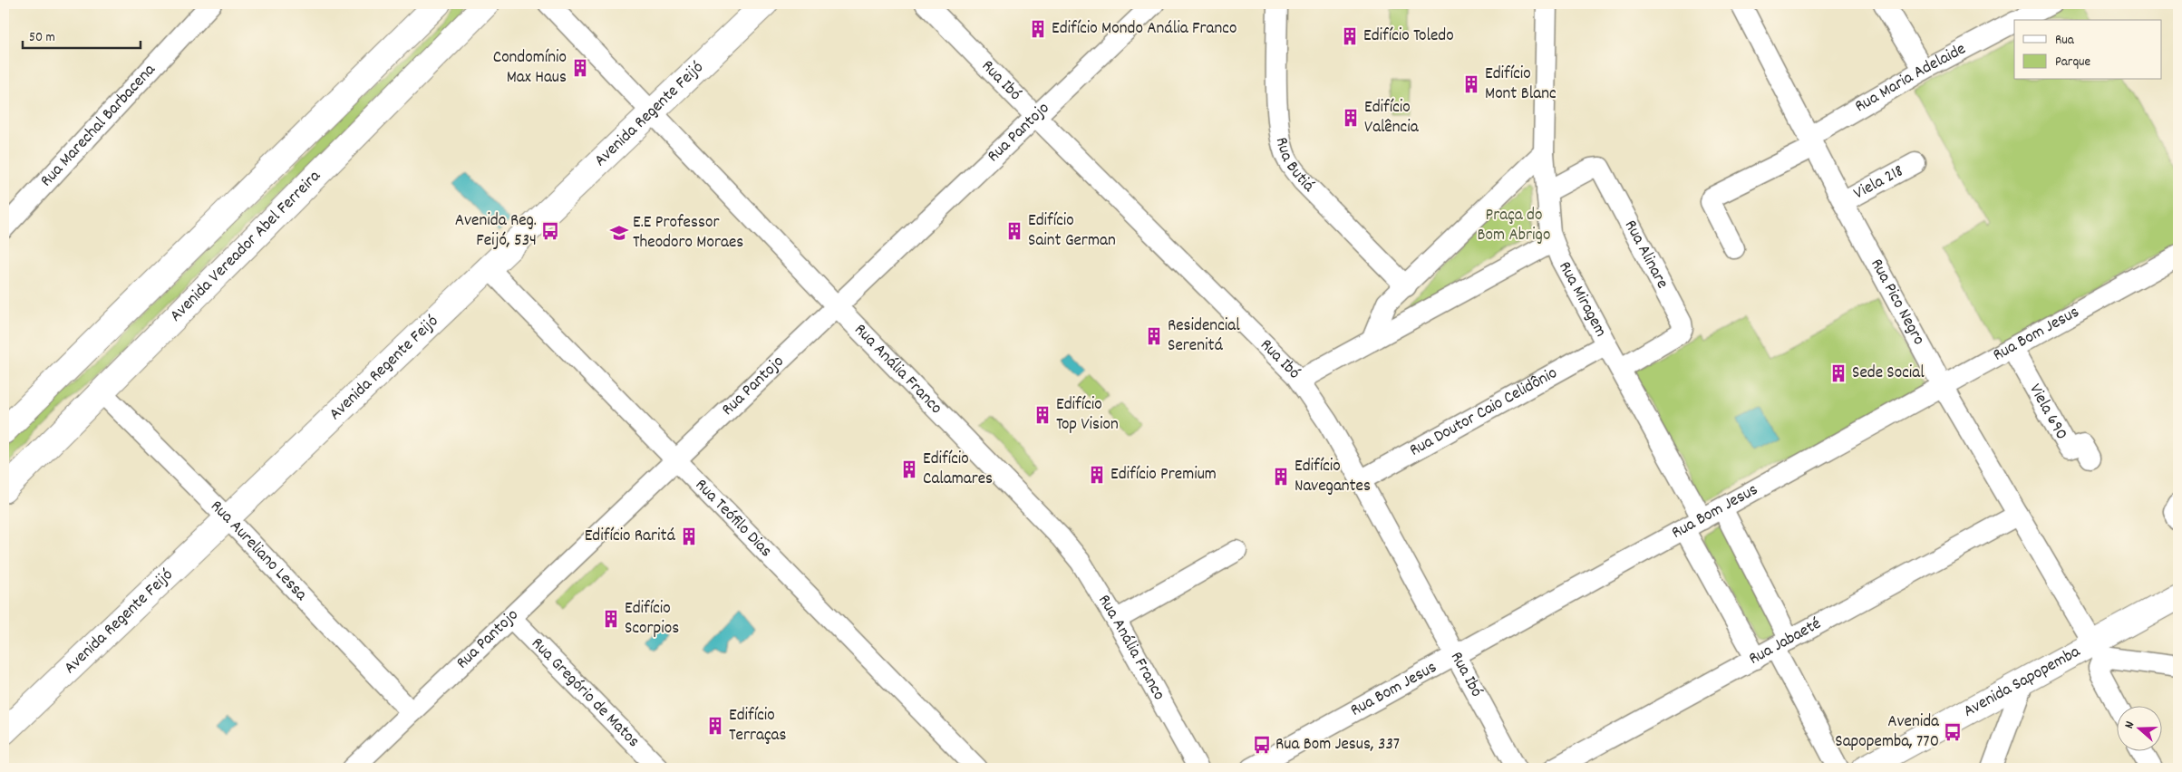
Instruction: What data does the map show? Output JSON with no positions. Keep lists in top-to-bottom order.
{
  "streets": {
    "main road": ["Avenida Regente Feijó", "Avenida Vereador Abel Ferreira", "Avenida Sapopemba"],
    "street": [
      "Rua Maria Adelaide",
      "Rua Ibó",
      "Rua Marechal Barbacena",
      "Rua Pantojo",
      "Rua Butiá",
      "Viela 218",
      "Rua Alinare",
      "Rua Miragem",
      "Rua Pico Negro",
      "Rua Bom Jesus",
      "Rua Anália Franco",
      "Rua Doutor Caio Celidônio",
      "Viela 690",
      "Rua Teófilo Dias",
      "Rua Aureliano Lessa",
      "Rua Jabaeté",
      "Rua Gregório de Matos"
    ]
  },
  "crossings": [
    ["Rua Maria Adelaide", "Rua Pico Negro"],
    ["Rua Ibó", "Rua Pantojo"],
    ["Rua Ibó", "Rua Bom Jesus"],
    ["Rua Ibó", "Rua Doutor Caio Celidônio"],
    ["Avenida Regente Feijó", "Rua Anália Franco"],
    ["Avenida Regente Feijó", "Rua Teófilo Dias"],
    ["Avenida Regente Feijó", "Rua Aureliano Lessa"],
    ["Rua Pantojo", "Rua Anália Franco"],
    ["Rua Pantojo", "Rua Teófilo Dias"],
    ["Rua Pantojo", "Rua Aureliano Lessa"],
    ["Rua Pantojo", "Rua Gregório de Matos"],
    ["Viela 218", "Rua Pico Negro"],
    ["Avenida Vereador Abel Ferreira", "Rua Aureliano Lessa"],
    ["Rua Alinare", "Rua Miragem"],
    ["Rua Miragem", "Rua Bom Jesus"],
    ["Rua Miragem", "Rua Doutor Caio Celidônio"],
    ["Rua Miragem", "Rua Jabaeté"],
    ["Rua Pico Negro", "Rua Bom Jesus"],
    ["Rua Pico Negro", "Rua Jabaeté"],
    ["Rua Pico Negro", "Avenida Sapopemba"],
    ["Rua Bom Jesus", "Viela 690"]
  ],
  "parks": ["Praça do Bom Abrigo"],
  "places": {
    "building": [
      "Edifício Mondo Anália Franco",
      "Edifício Toledo",
      "Condomínio Max Haus",
      "Edifício Mont Blanc",
      "Edifício Valência",
      "Edifício Saint German",
      "Residencial Serenitá",
      "Sede Social",
      "Edifício Top Vision",
      "Edifício Calamares",
      "Edifício Premium",
      "Edifício Navegantes",
      "Edifício Raritá",
      "Edifício Scorpios",
      "Edifício Terraças"
    ],
    "bus stop": ["Avenida Reg. Feijó, 534", "Avenida Sapopemba, 770", "Rua Bom Jesus, 337"],
    "school or university": ["E.E Professor Theodoro Moraes"]
  },
  "legend": ["Rua", "Parque"],
  "scale_bar": "50 m",
  "north": "left"
}
